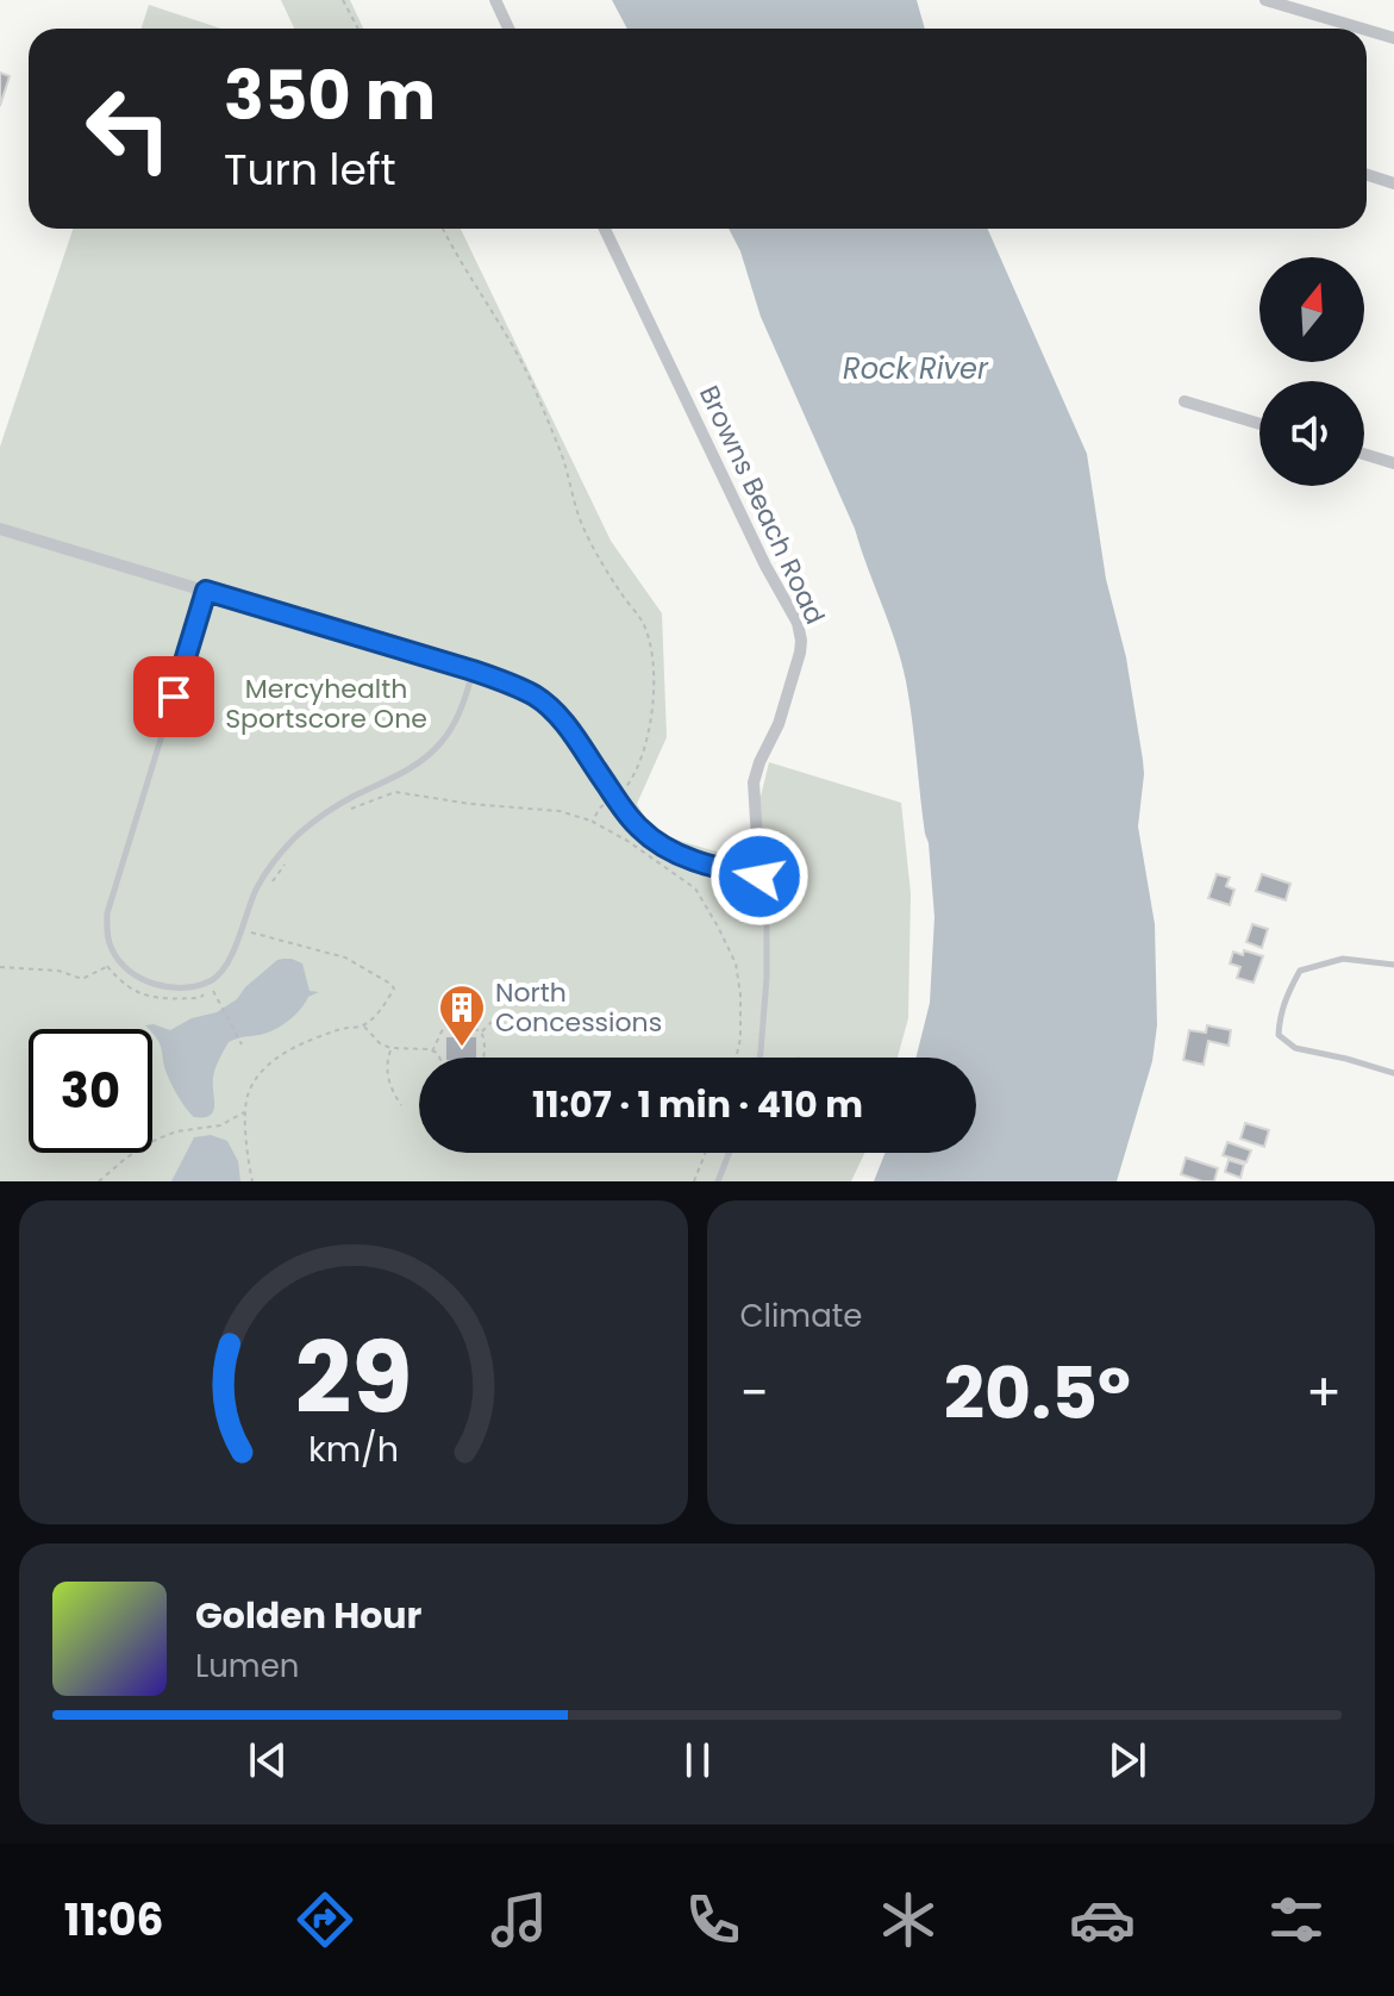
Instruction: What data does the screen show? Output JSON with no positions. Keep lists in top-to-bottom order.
{
  "streets": {
    "street": ["Browns Beach Road"]
  },
  "water": ["Rock River"],
  "parks": ["Mercyhealth Sportscore One"],
  "places": {
    "building": ["North Concessions"]
  },
  "north": "top",
  "page": {
    "turn": ["350 m", "Turn left"],
    "limit": "30",
    "trip": "11:07 · 1 min · 410 m",
    "tile": "Climate",
    "heat": ["−", "20.5°", "+"],
    "song": ["Golden Hour", "Lumen"],
    "tabs": "11:06",
    "gauge": ["29", "km/h"]
  }
}
